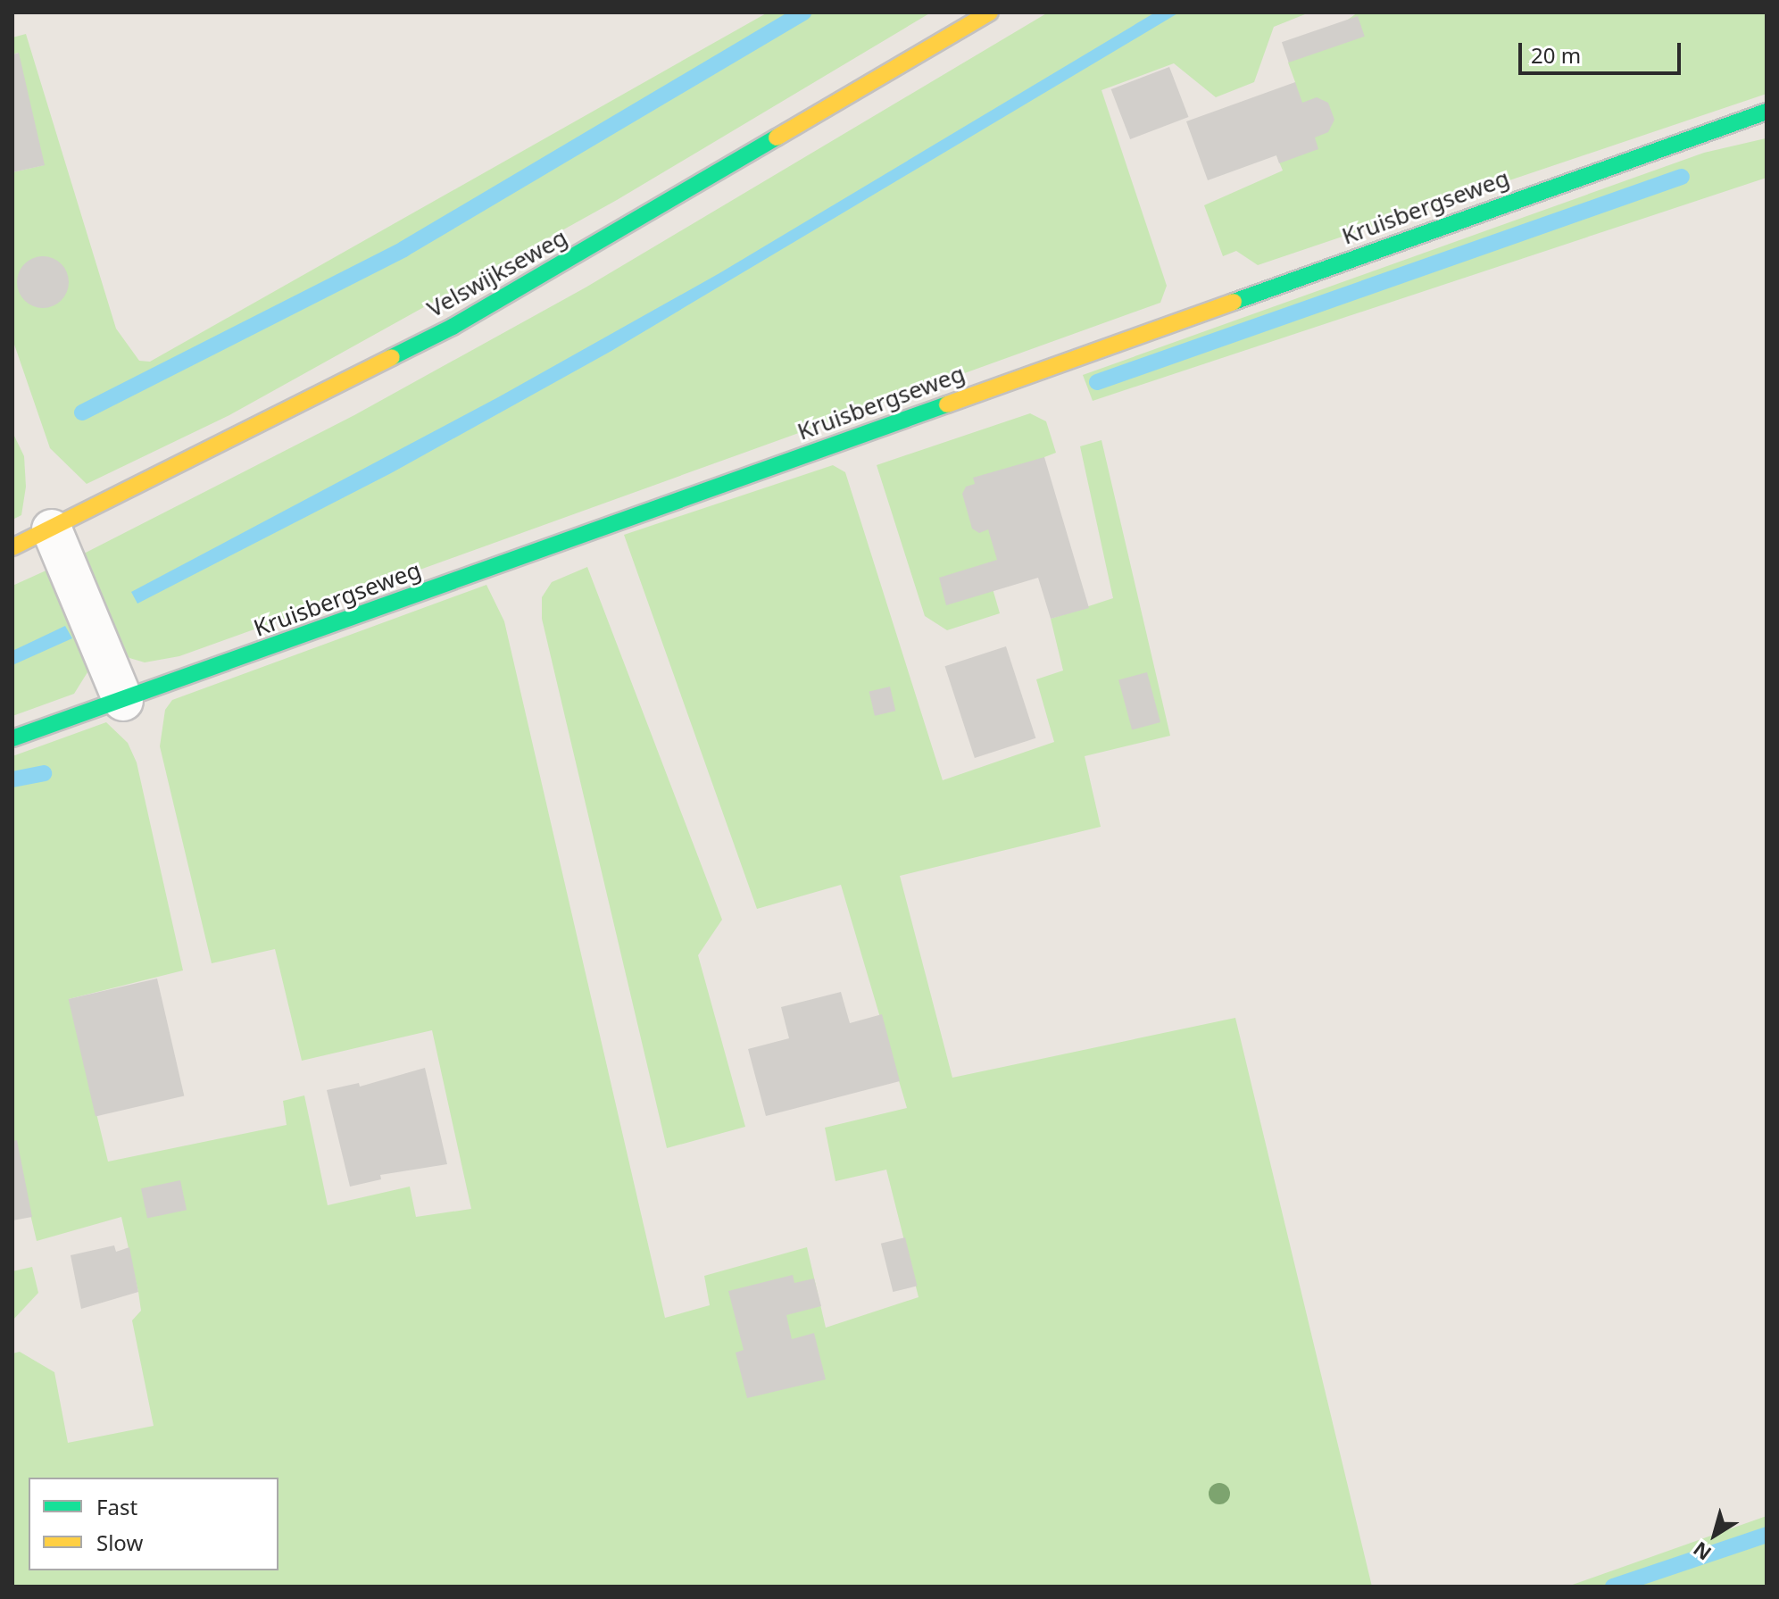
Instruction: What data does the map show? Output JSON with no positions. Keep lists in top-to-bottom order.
{
  "streets": {
    "street": ["Kruisbergseweg", "Velswijkseweg"]
  },
  "legend": ["Fast", "Slow"],
  "scale_bar": "20 m",
  "north": "bottom left"
}
